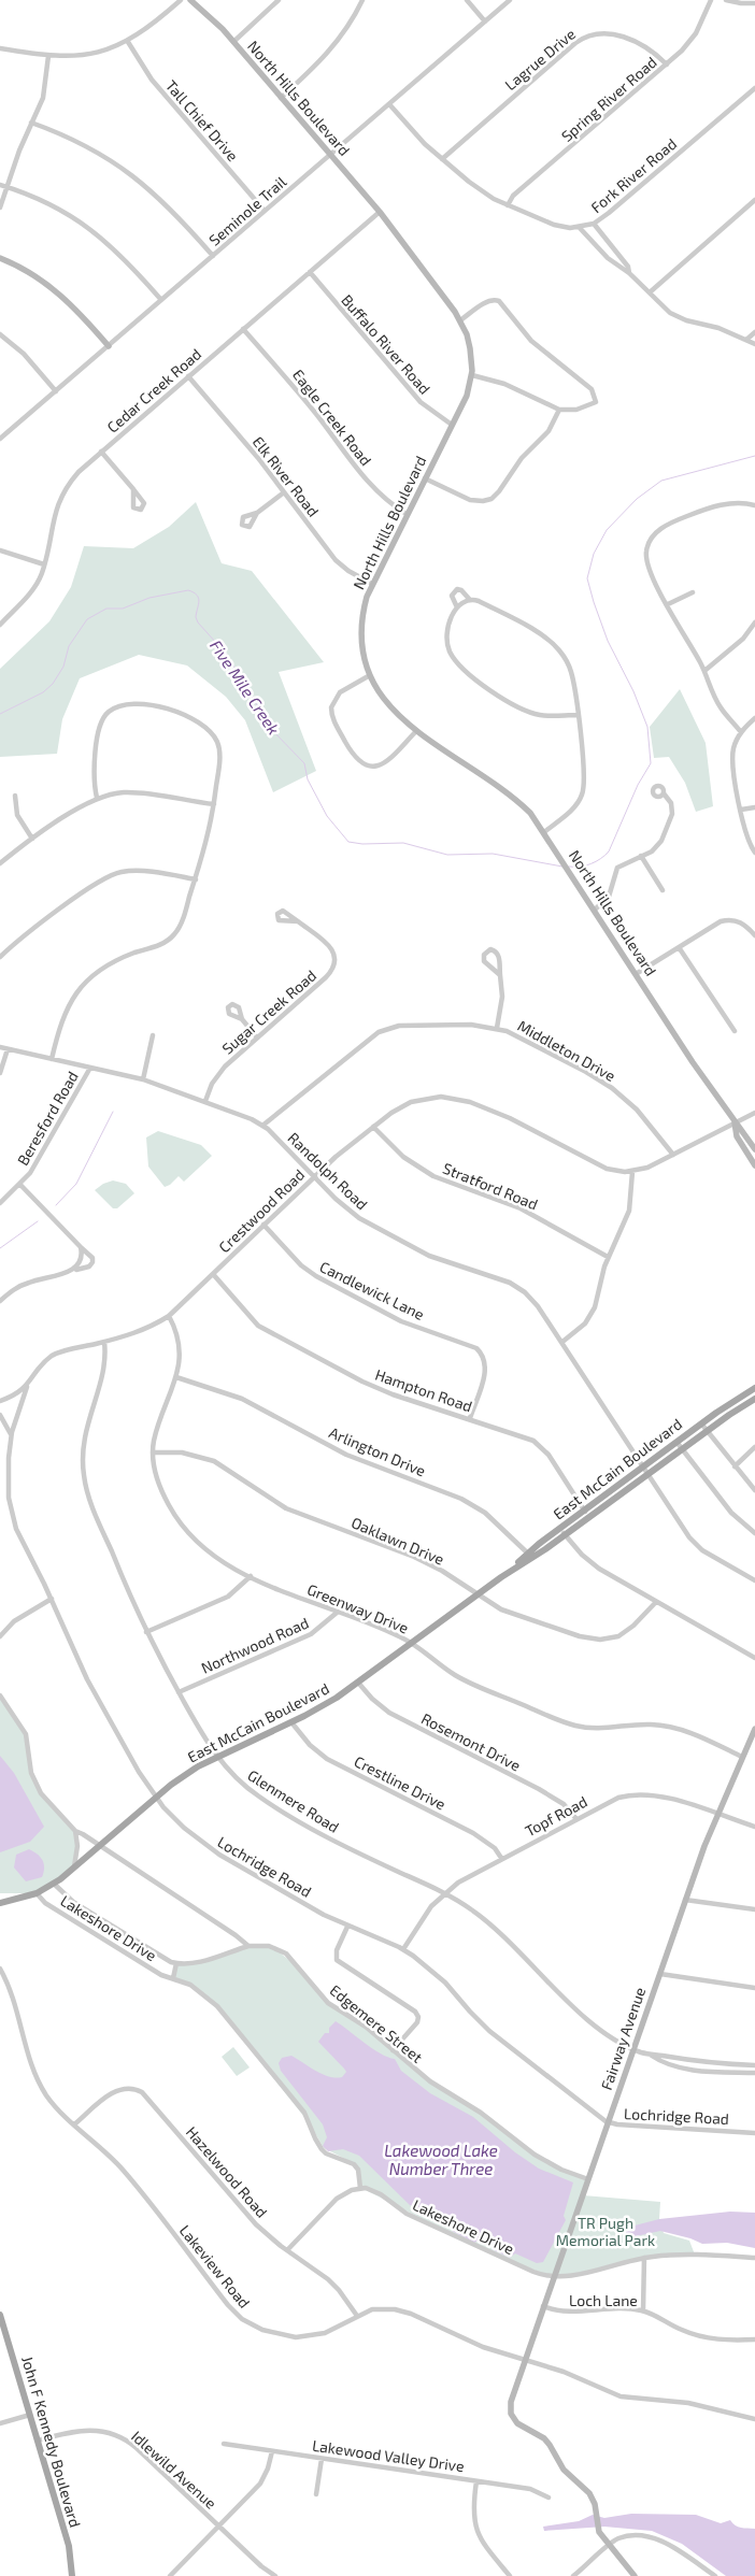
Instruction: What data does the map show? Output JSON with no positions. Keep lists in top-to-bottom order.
{
  "streets": {
    "main road": ["East McCain Boulevard", "John F Kennedy Boulevard"],
    "street": [
      "Lagrue Drive",
      "North Hills Boulevard",
      "Spring River Road",
      "Tall Chief Drive",
      "Fork River Road",
      "Seminole Trail",
      "Buffalo River Road",
      "Cedar Creek Road",
      "Eagle Creek Road",
      "Elk River Road",
      "Sugar Creek Road",
      "Middleton Drive",
      "Beresford Road",
      "Randolph Road",
      "Stratford Road",
      "Crestwood Road",
      "Candlewick Lane",
      "Hampton Road",
      "Arlington Drive",
      "Oaklawn Drive",
      "Greenway Drive",
      "Northwood Road",
      "Rosemont Drive",
      "Crestline Drive",
      "Glenmere Road",
      "Topf Road",
      "Lochridge Road",
      "Lakeshore Drive",
      "Edgemere Street",
      "Fairway Avenue",
      "Hazelwood Road",
      "Lakeview Road",
      "Loch Lane",
      "Lakewood Valley Drive",
      "Idlewild Avenue"
    ]
  },
  "crossings": [
    ["Lagrue Drive", "Spring River Road"],
    ["Lagrue Drive", "Fork River Road"],
    ["North Hills Boulevard", "Seminole Trail"],
    ["North Hills Boulevard", "Buffalo River Road"],
    ["North Hills Boulevard", "Cedar Creek Road"],
    ["North Hills Boulevard", "Eagle Creek Road"],
    ["North Hills Boulevard", "Elk River Road"],
    ["Spring River Road", "Fork River Road"],
    ["Tall Chief Drive", "Seminole Trail"],
    ["Fork River Road", "Seminole Trail"],
    ["Buffalo River Road", "Cedar Creek Road"],
    ["Cedar Creek Road", "Eagle Creek Road"],
    ["Cedar Creek Road", "Elk River Road"],
    ["Sugar Creek Road", "Randolph Road"],
    ["Middleton Drive", "Randolph Road"],
    ["Beresford Road", "Randolph Road"],
    ["Randolph Road", "Crestwood Road"],
    ["Randolph Road", "East McCain Boulevard"],
    ["Stratford Road", "Crestwood Road"],
    ["Crestwood Road", "Candlewick Lane"],
    ["Crestwood Road", "Hampton Road"],
    ["Crestwood Road", "Greenway Drive"],
    ["Crestwood Road", "Glenmere Road"],
    ["Crestwood Road", "Lochridge Road"],
    ["Candlewick Lane", "Hampton Road"],
    ["Hampton Road", "East McCain Boulevard"],
    ["Arlington Drive", "East McCain Boulevard"],
    ["Arlington Drive", "Greenway Drive"],
    ["East McCain Boulevard", "Oaklawn Drive"],
    ["East McCain Boulevard", "Greenway Drive"],
    ["East McCain Boulevard", "Rosemont Drive"],
    ["East McCain Boulevard", "Crestline Drive"],
    ["East McCain Boulevard", "Glenmere Road"],
    ["East McCain Boulevard", "Lochridge Road"],
    ["East McCain Boulevard", "Lakeshore Drive"],
    ["Oaklawn Drive", "Greenway Drive"],
    ["Greenway Drive", "Northwood Road"],
    ["Greenway Drive", "Fairway Avenue"],
    ["Northwood Road", "Glenmere Road"],
    ["Rosemont Drive", "Topf Road"],
    ["Crestline Drive", "Topf Road"],
    ["Glenmere Road", "Topf Road"],
    ["Glenmere Road", "Fairway Avenue"],
    ["Topf Road", "Lochridge Road"],
    ["Topf Road", "Fairway Avenue"],
    ["Lochridge Road", "Fairway Avenue"],
    ["Lakeshore Drive", "Edgemere Street"],
    ["Lakeshore Drive", "Fairway Avenue"],
    ["Edgemere Street", "Fairway Avenue"],
    ["Fairway Avenue", "Lakeview Road"],
    ["Fairway Avenue", "Loch Lane"],
    ["Hazelwood Road", "Lakeview Road"],
    ["John F Kennedy Boulevard", "Idlewild Avenue"]
  ],
  "water": ["Five Mile Creek", "Lakewood Lake Number Three"],
  "parks": ["TR Pugh Memorial Park"]
}
